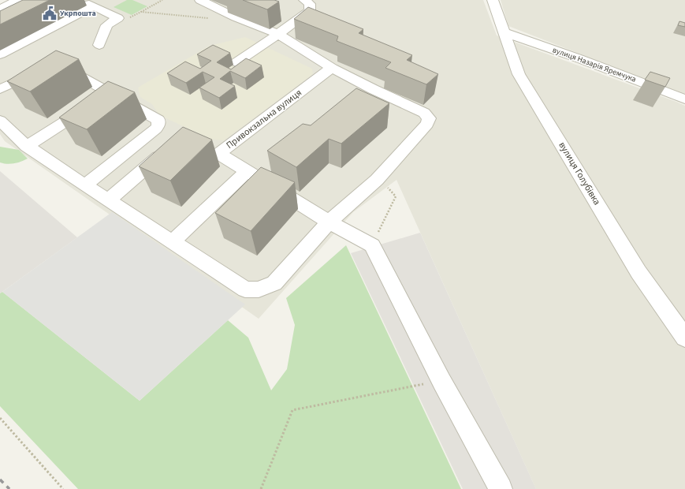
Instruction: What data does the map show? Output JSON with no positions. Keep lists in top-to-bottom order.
{
  "streets": {
    "street": ["вулиця Назарія Яремчука", "Привокзальна вулиця", "вулиця Голубівка"]
  },
  "crossings": [
    ["вулиця Назарія Яремчука", "вулиця Голубівка"]
  ],
  "places": {
    "public building": ["Укрпошта"]
  }
}
